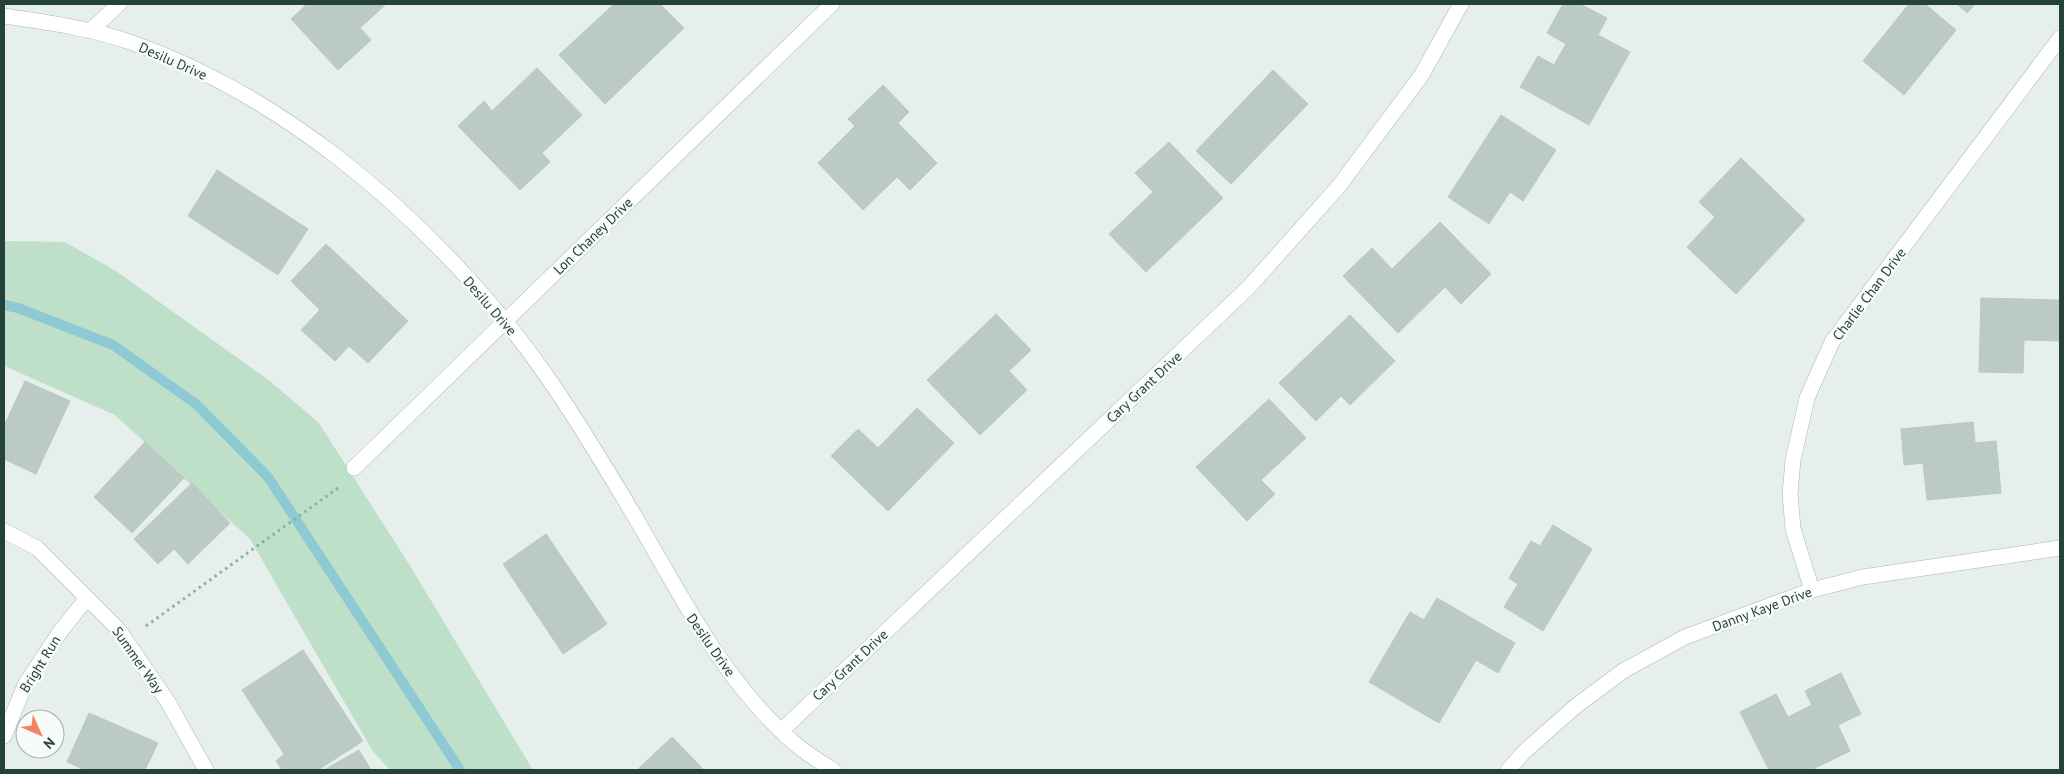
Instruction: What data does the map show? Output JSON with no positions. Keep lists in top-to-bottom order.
{
  "streets": {
    "street": [
      "Desilu Drive",
      "Lon Chaney Drive",
      "Charlie Chan Drive",
      "Cary Grant Drive",
      "Danny Kaye Drive",
      "Summer Way",
      "Bright Run"
    ]
  },
  "crossings": [
    ["Desilu Drive", "Lon Chaney Drive"],
    ["Desilu Drive", "Cary Grant Drive"],
    ["Charlie Chan Drive", "Danny Kaye Drive"],
    ["Summer Way", "Bright Run"]
  ],
  "north": "bottom right"
}
